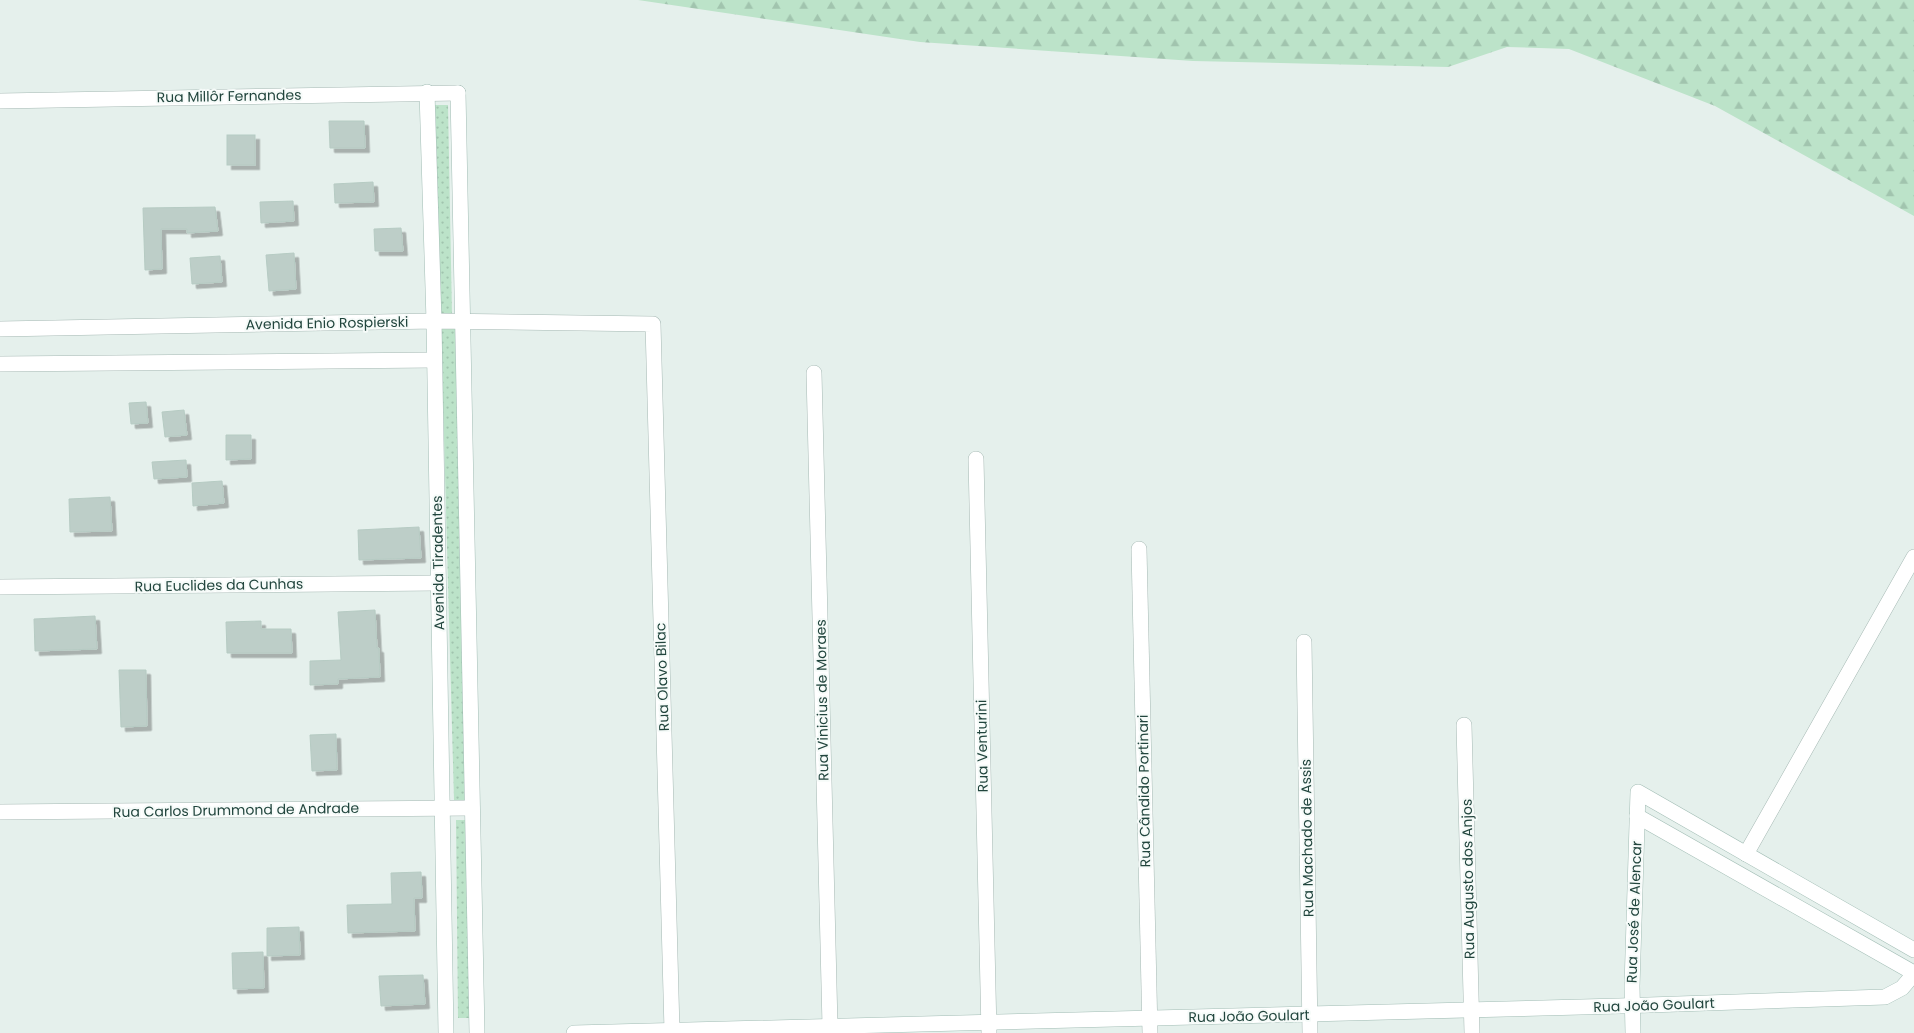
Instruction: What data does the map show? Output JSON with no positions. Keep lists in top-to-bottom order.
{
  "streets": {
    "street": [
      "Rua Millôr Fernandes",
      "Avenida Enio Rospierski",
      "Avenida Tiradentes",
      "Rua Euclides da Cunhas",
      "Rua Olavo Bilac",
      "Rua Vinicius de Moraes",
      "Rua Venturini",
      "Rua Cândido Portinari",
      "Rua Carlos Drummond de Andrade",
      "Rua Machado de Assis",
      "Rua Augusto dos Anjos",
      "Rua José de Alencar",
      "Rua João Goulart"
    ]
  },
  "crossings": [
    ["Rua Millôr Fernandes", "Avenida Enio Rospierski"],
    ["Rua Millôr Fernandes", "Avenida Tiradentes"],
    ["Avenida Enio Rospierski", "Avenida Tiradentes"],
    ["Avenida Enio Rospierski", "Rua Olavo Bilac"],
    ["Avenida Tiradentes", "Rua Euclides da Cunhas"],
    ["Avenida Tiradentes", "Rua Carlos Drummond de Andrade"],
    ["Rua Olavo Bilac", "Rua João Goulart"],
    ["Rua Vinicius de Moraes", "Rua João Goulart"],
    ["Rua Venturini", "Rua João Goulart"],
    ["Rua Cândido Portinari", "Rua João Goulart"],
    ["Rua Machado de Assis", "Rua João Goulart"],
    ["Rua Augusto dos Anjos", "Rua João Goulart"],
    ["Rua José de Alencar", "Rua João Goulart"]
  ]
}
